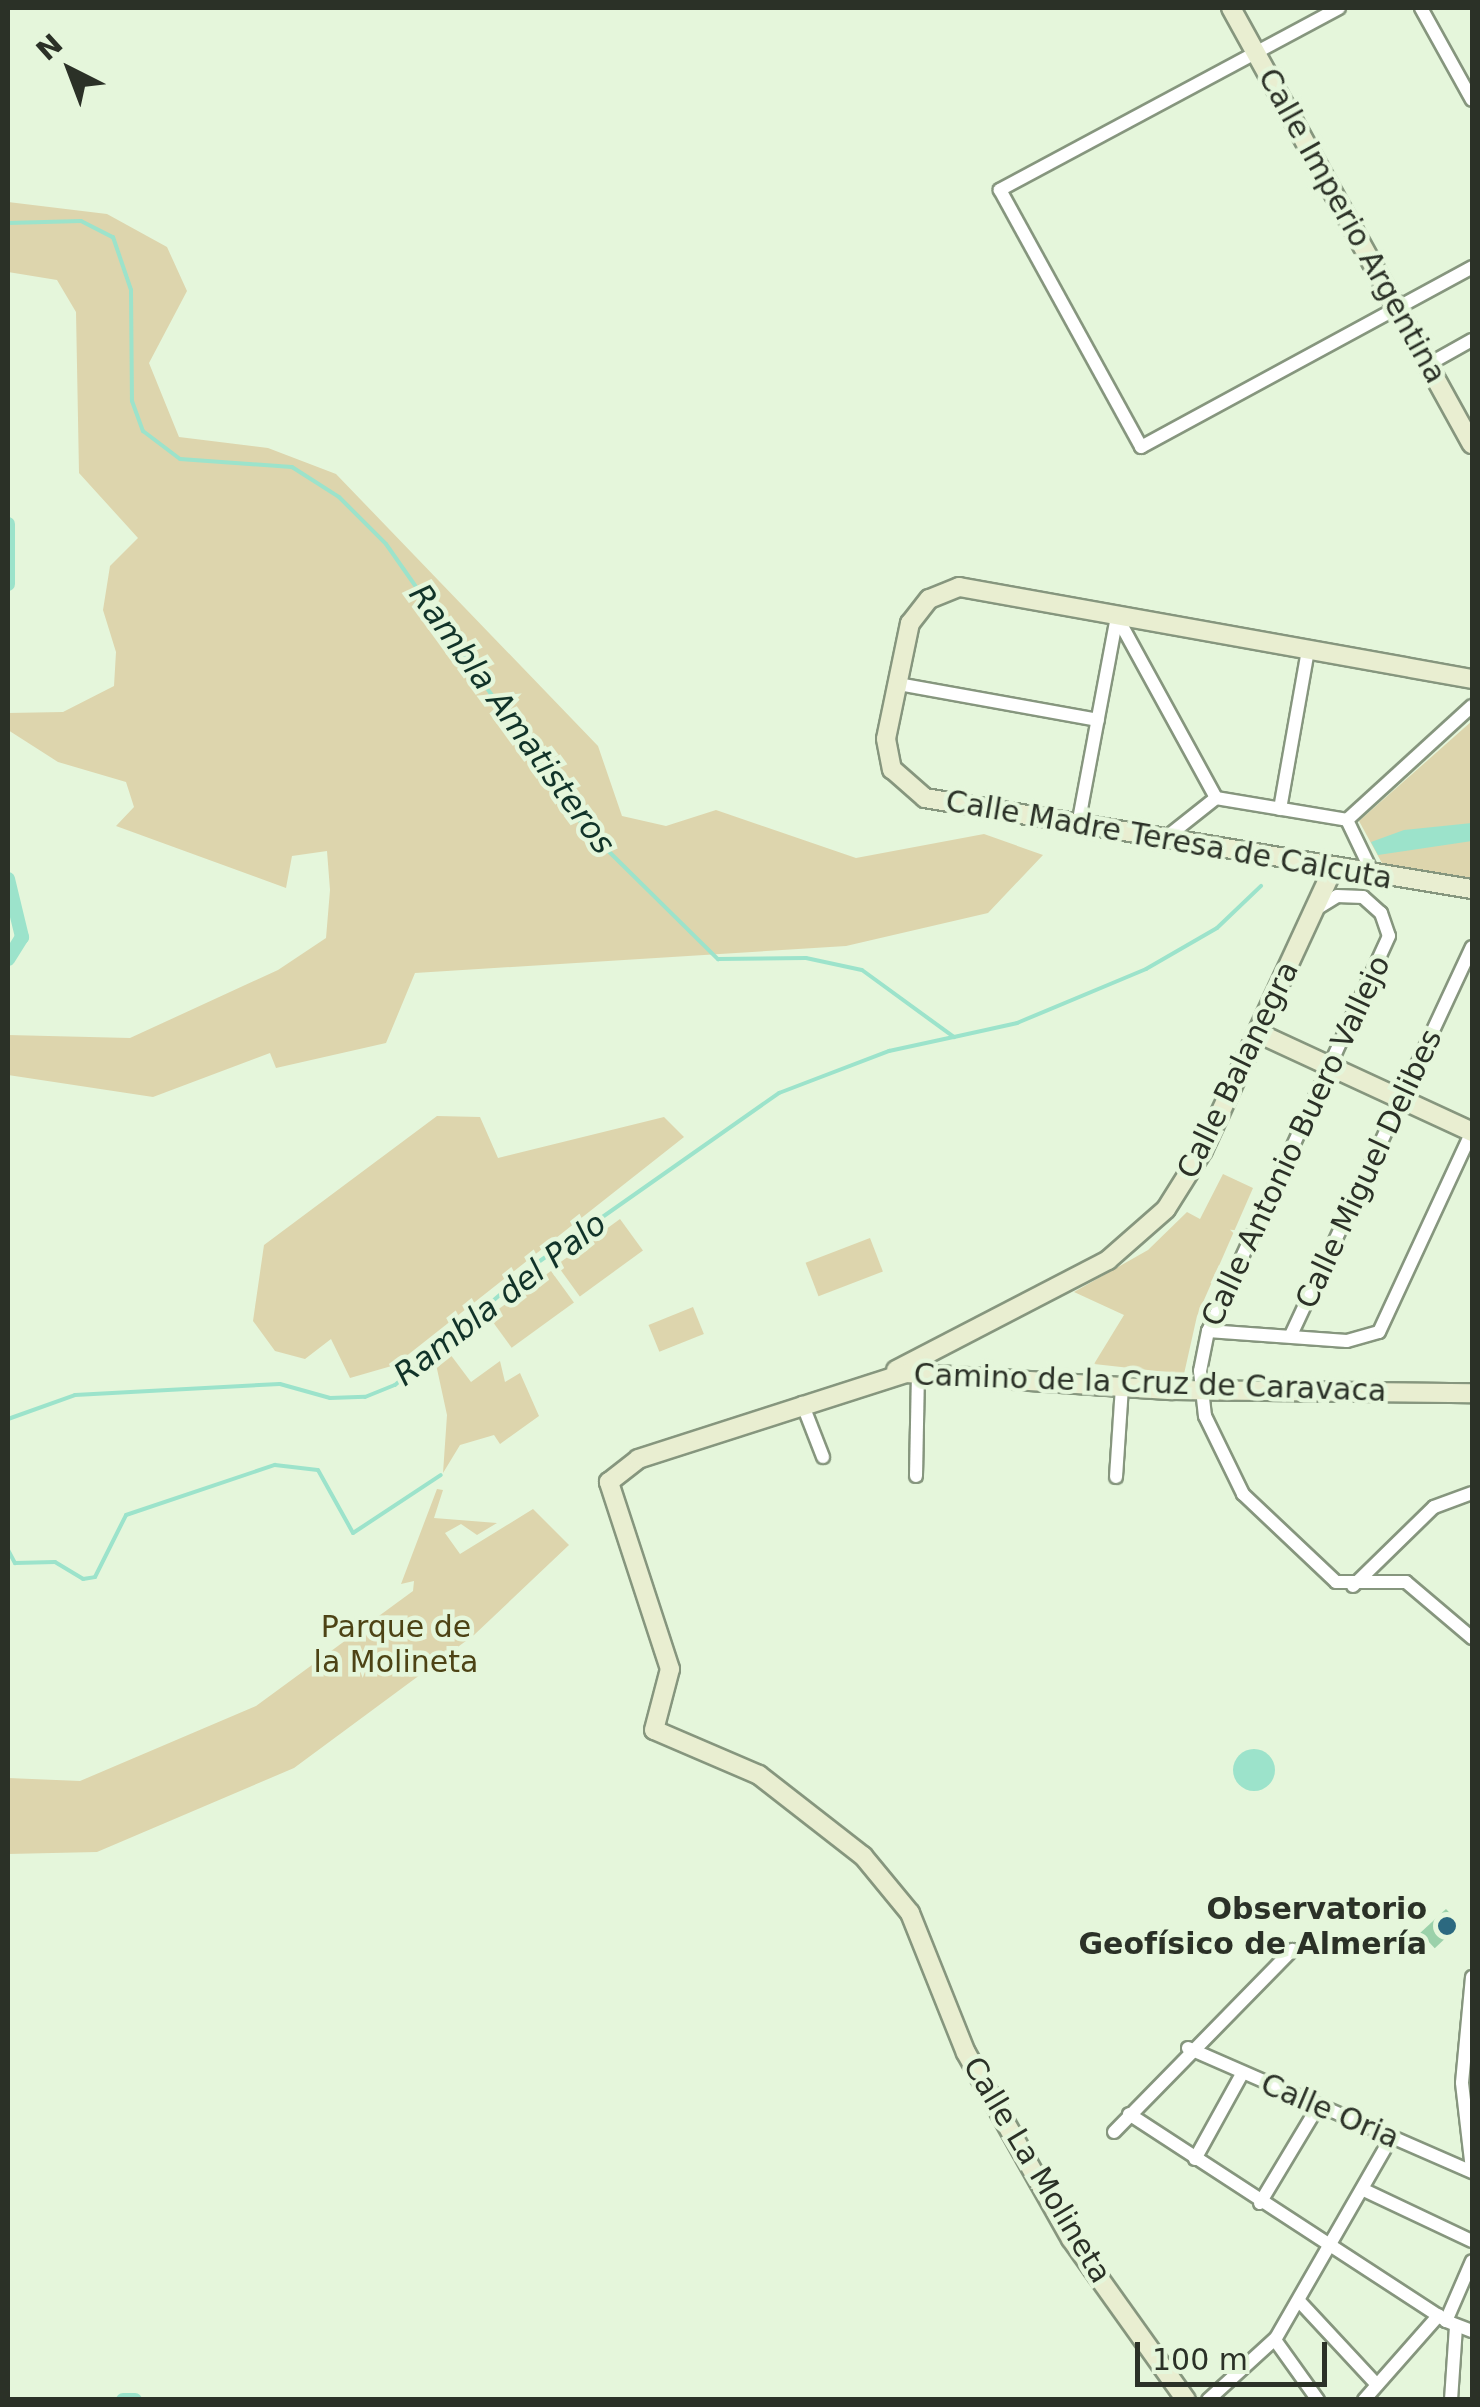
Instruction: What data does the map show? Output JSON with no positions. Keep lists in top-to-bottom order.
{
  "streets": {
    "street": [
      "Calle Imperio Argentina",
      "Calle Madre Teresa de Calcuta",
      "Calle Balanegra",
      "Calle Antonio Buero Vallejo",
      "Calle Miguel Delibes",
      "Camino de la Cruz de Caravaca",
      "Calle Oria",
      "Calle La Molineta"
    ]
  },
  "crossings": [
    ["Calle Madre Teresa de Calcuta", "Calle Balanegra"],
    ["Calle Balanegra", "Calle Antonio Buero Vallejo"],
    ["Calle Balanegra", "Camino de la Cruz de Caravaca"],
    ["Calle Antonio Buero Vallejo", "Camino de la Cruz de Caravaca"],
    ["Camino de la Cruz de Caravaca", "Calle La Molineta"]
  ],
  "water": ["Rambla Amatisteros", "Rambla del Palo"],
  "parks": ["Parque de la Molineta"],
  "places": ["Observatorio Geofísico de Almería"],
  "scale_bar": "100 m",
  "north": "top left"
}
